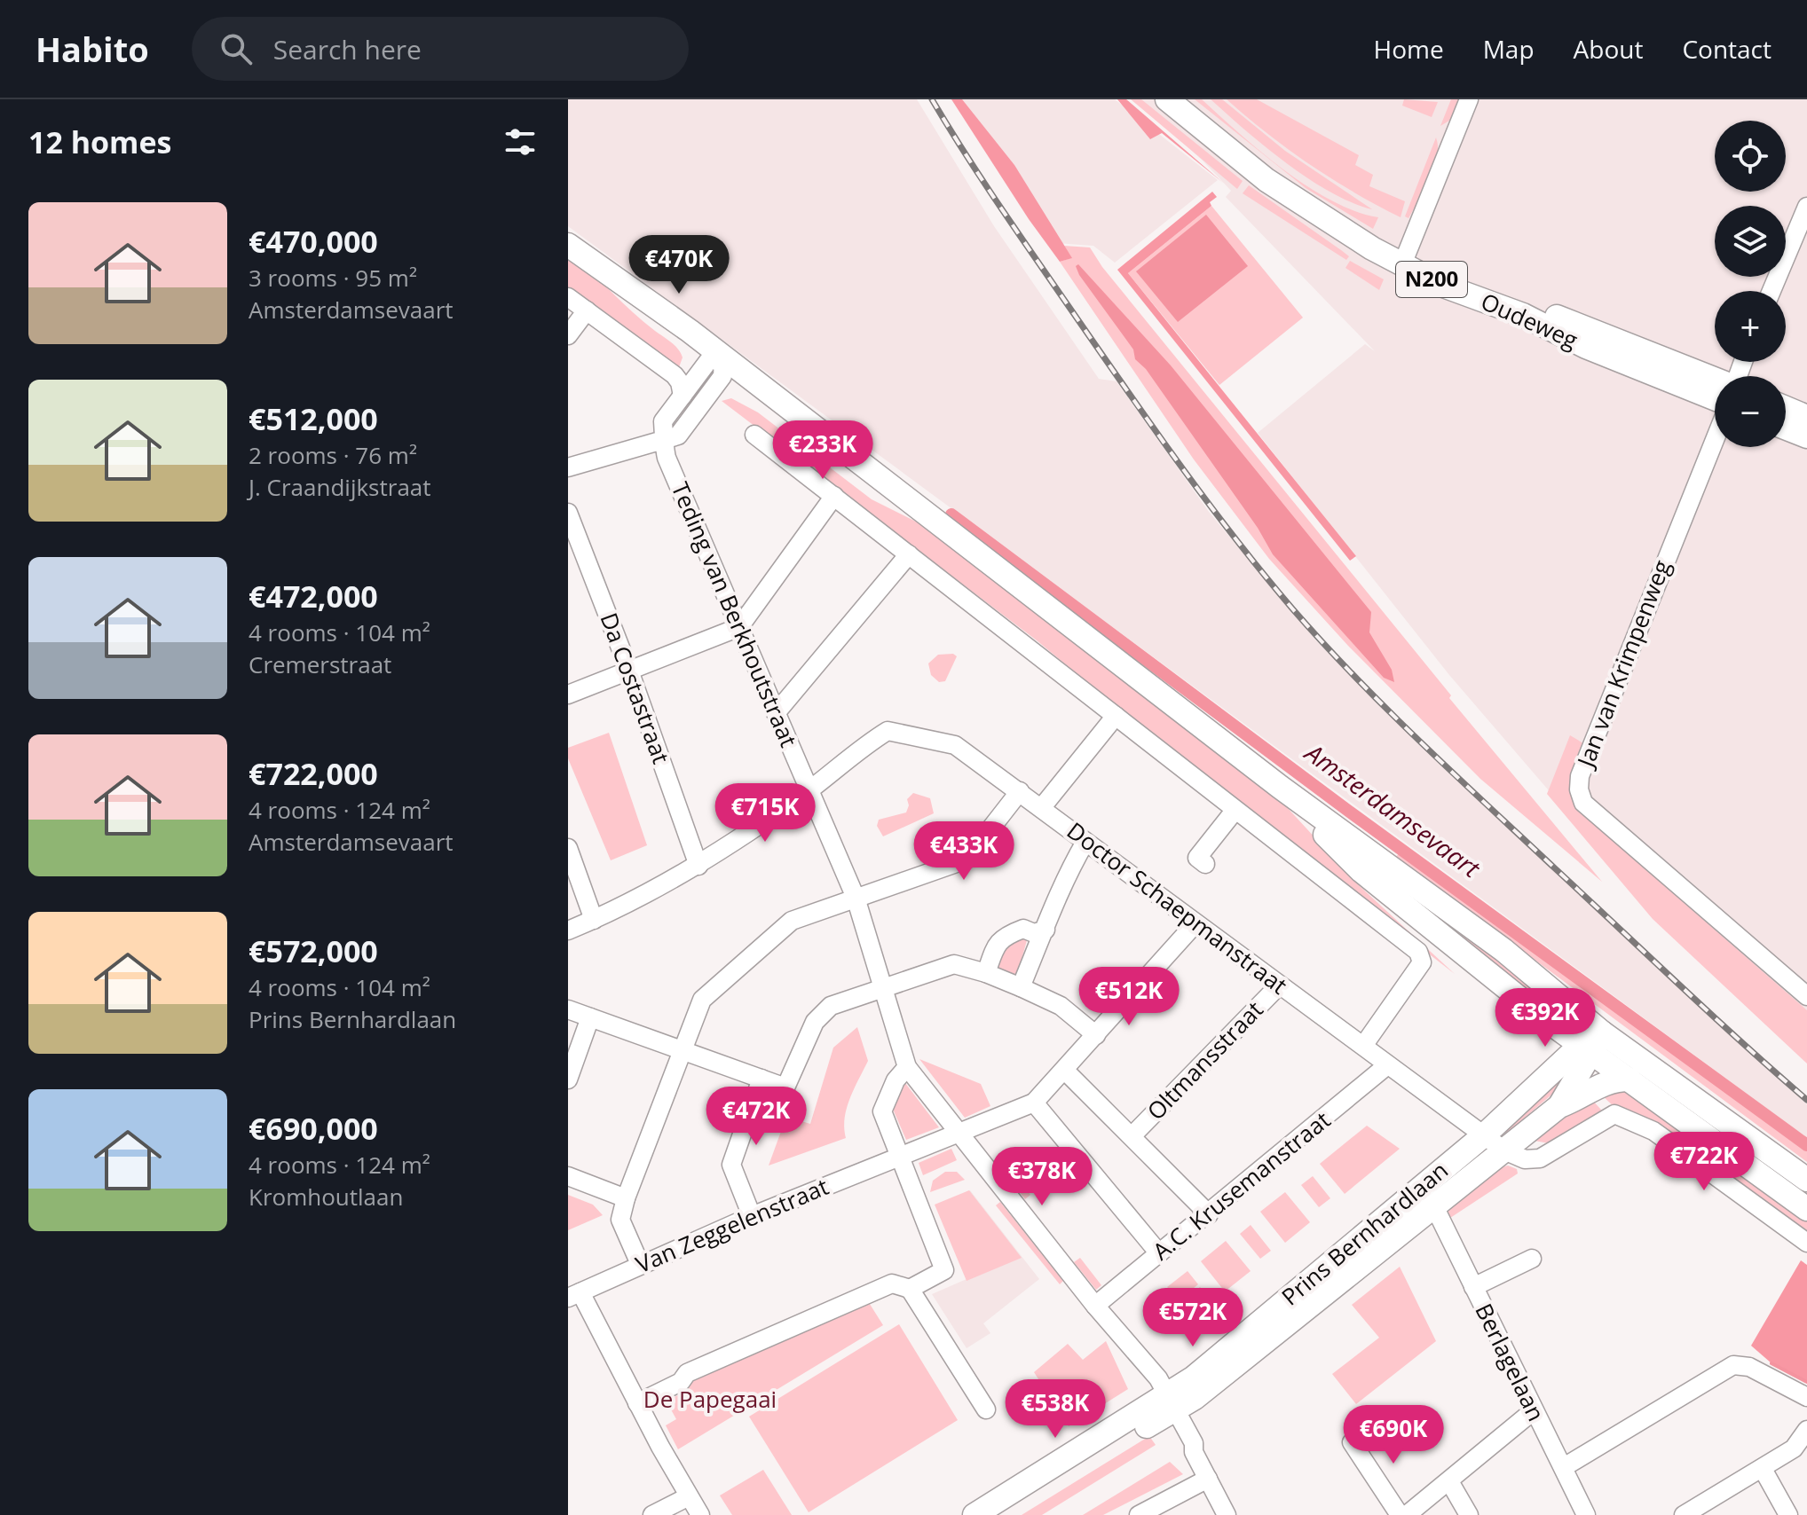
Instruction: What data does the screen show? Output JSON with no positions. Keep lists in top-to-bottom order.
{
  "streets": {
    "main road": ["N200", "Oudeweg", "Prins Bernhardlaan"],
    "street": [
      "Teding van Berkhoutstraat",
      "Jan van Krimpenweg",
      "Da Costastraat",
      "Doctor Schaepmanstraat",
      "Oltmansstraat",
      "A.C. Krusemanstraat",
      "Van Zeggelenstraat",
      "Berlagelaan"
    ]
  },
  "crossings": [
    ["Teding van Berkhoutstraat", "Doctor Schaepmanstraat"],
    ["Da Costastraat", "Doctor Schaepmanstraat"],
    ["Doctor Schaepmanstraat", "Oltmansstraat"],
    ["Doctor Schaepmanstraat", "A.C. Krusemanstraat"],
    ["Doctor Schaepmanstraat", "Prins Bernhardlaan"],
    ["Prins Bernhardlaan", "Berlagelaan"]
  ],
  "water": ["Amsterdamsevaart"],
  "parks": ["De Papegaai"],
  "page": {
    "header": "Habito",
    "search": "Search here",
    "nav": [
      "Home",
      "Map",
      "About",
      "Contact"
    ],
    "heading": "12 homes",
    "map_buttons": ["+", "−"],
    "list": [
      {
        "name": "€470,000",
        "note": "3 rooms · 95 m² · Amsterdamsevaart"
      },
      {
        "name": "€512,000",
        "note": "2 rooms · 76 m² · J. Craandijkstraat"
      },
      {
        "name": "€472,000",
        "note": "4 rooms · 104 m² · Cremerstraat"
      },
      {
        "name": "€722,000",
        "note": "4 rooms · 124 m² · Amsterdamsevaart"
      },
      {
        "name": "€572,000",
        "note": "4 rooms · 104 m² · Prins Bernhardlaan"
      },
      {
        "name": "€690,000",
        "note": "4 rooms · 124 m² · Kromhoutlaan"
      }
    ],
    "price": [
      "€470K",
      "€233K",
      "€715K",
      "€433K",
      "€512K",
      "€392K",
      "€472K",
      "€722K",
      "€378K",
      "€572K",
      "€538K",
      "€690K"
    ]
  }
}
